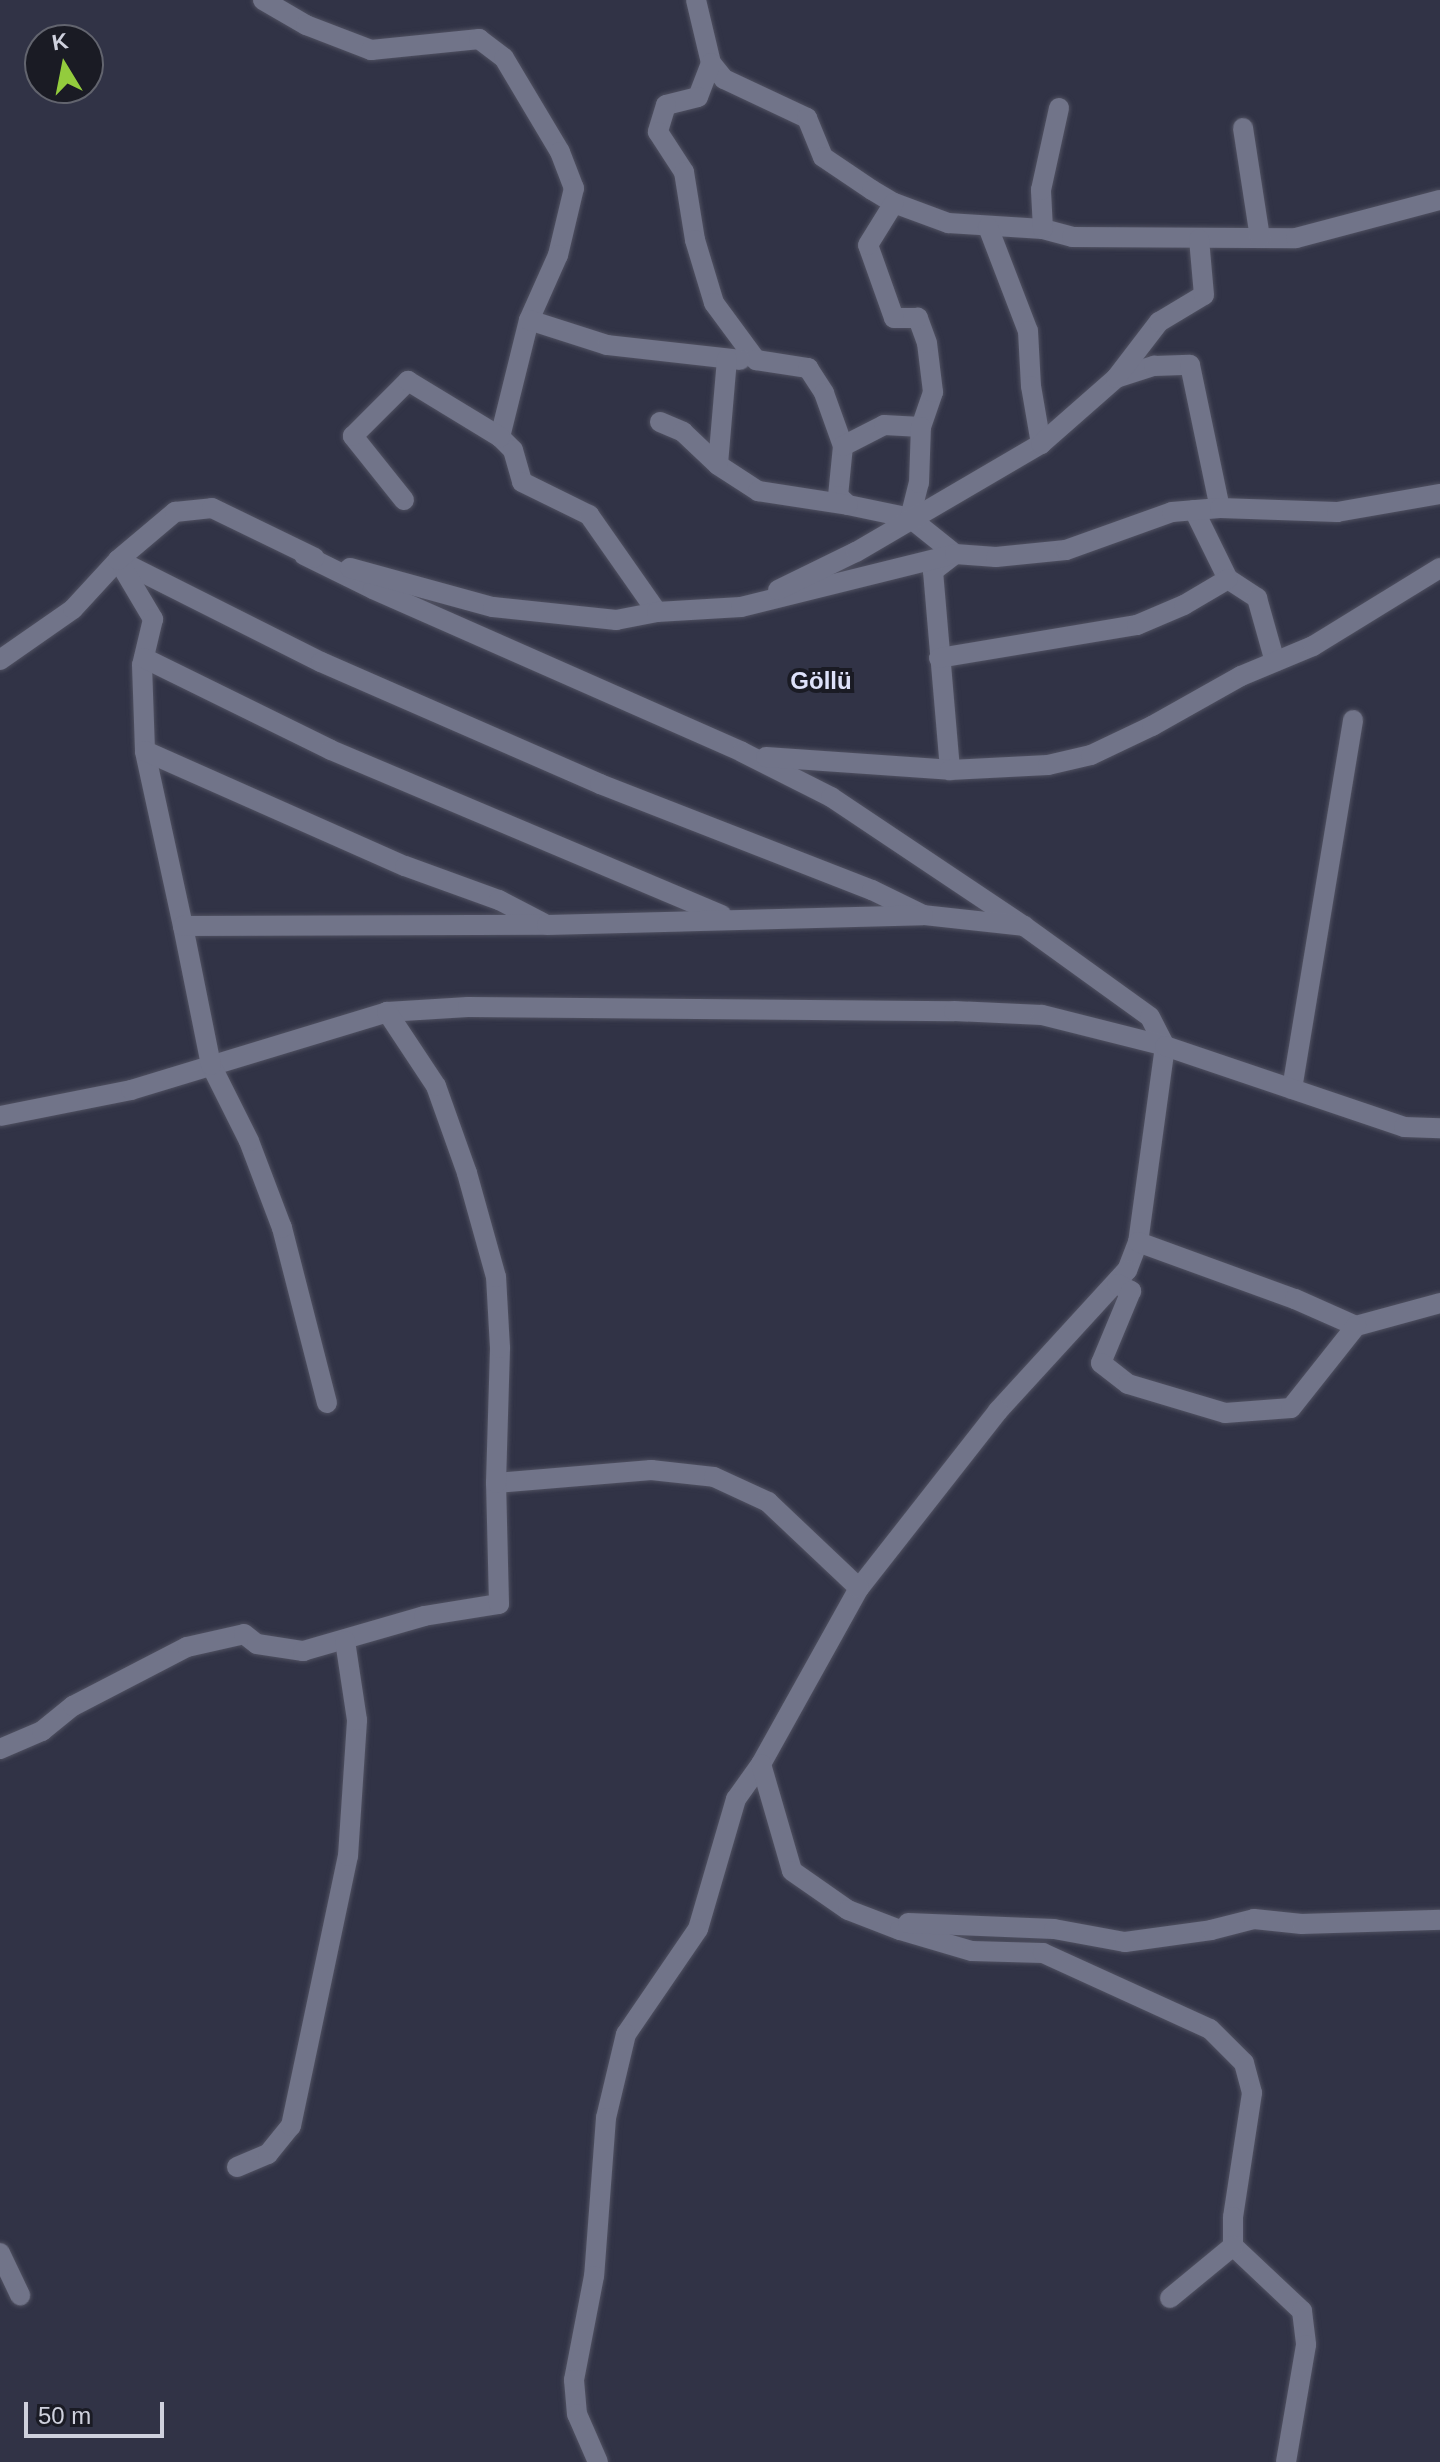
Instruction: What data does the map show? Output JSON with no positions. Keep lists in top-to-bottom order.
{
  "districts": ["Göllü"],
  "scale_bar": "50 m",
  "north": "top"
}
